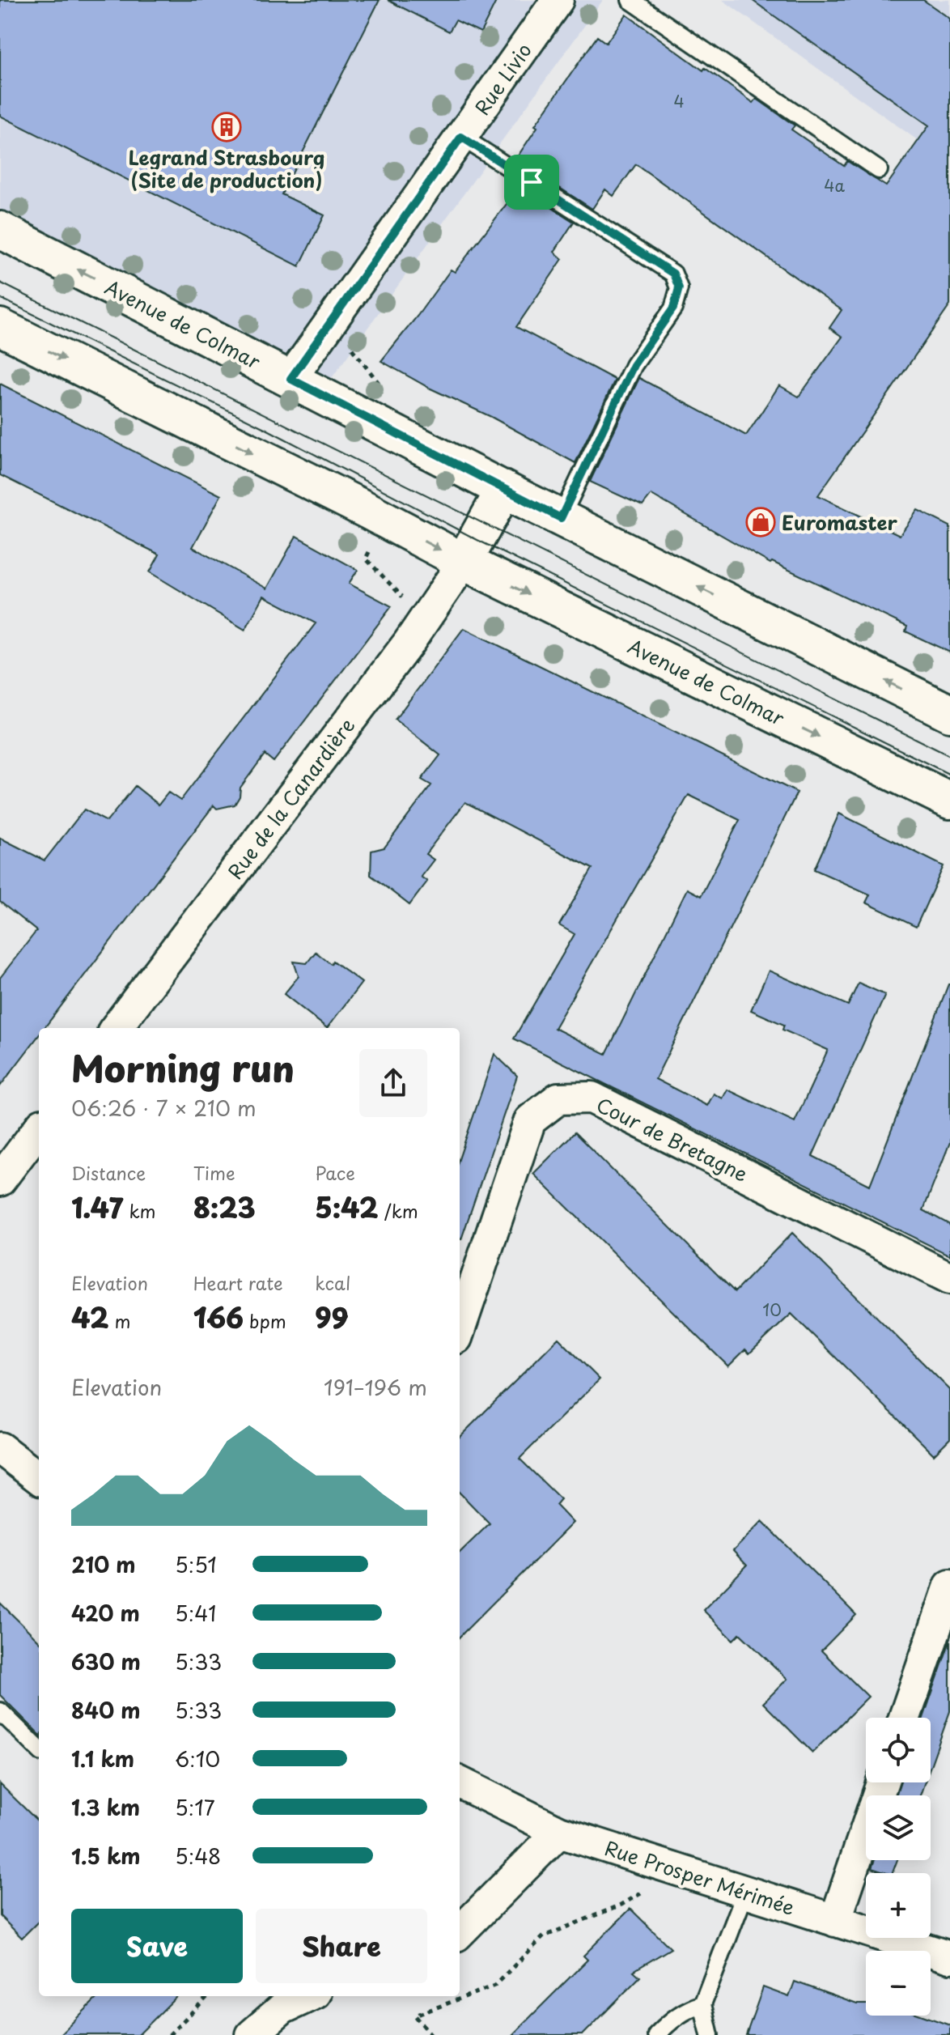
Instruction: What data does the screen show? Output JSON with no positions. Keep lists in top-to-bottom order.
{
  "streets": {
    "main road": ["Avenue de Colmar"],
    "street": [
      "Rue Livio",
      "Rue de la Canardière",
      "Cour de Bretagne",
      "Rue Prosper Mérimée"
    ]
  },
  "crossings": [
    ["Rue Livio", "Avenue de Colmar"],
    ["Avenue de Colmar", "Rue de la Canardière"]
  ],
  "places": {
    "building": ["Legrand Strasbourg (Site de production)"],
    "shop": ["Euromaster"]
  },
  "house_numbers": ["4", "4a", "10"],
  "page": {
    "heading": ["Morning run", "06:26 · 7 × 210 m"],
    "stats": [
      ["Distance", "1.47 km"],
      ["Time", "8:23"],
      ["Pace", "5:42 /km"],
      ["Elevation", "42 m"],
      ["Heart rate", "166 bpm"],
      ["kcal", "99"]
    ],
    "chart": ["Elevation", "191–196 m"],
    "list": [
      {
        "name": "210 m",
        "note": "5:51"
      },
      {
        "name": "420 m",
        "note": "5:41"
      },
      {
        "name": "630 m",
        "note": "5:33"
      },
      {
        "name": "840 m",
        "note": "5:33"
      },
      {
        "name": "1.1 km",
        "note": "6:10"
      },
      {
        "name": "1.3 km",
        "note": "5:17"
      },
      {
        "name": "1.5 km",
        "note": "5:48"
      }
    ],
    "map_buttons": ["+", "−"],
    "buttons": ["Save", "Share"]
  }
}
